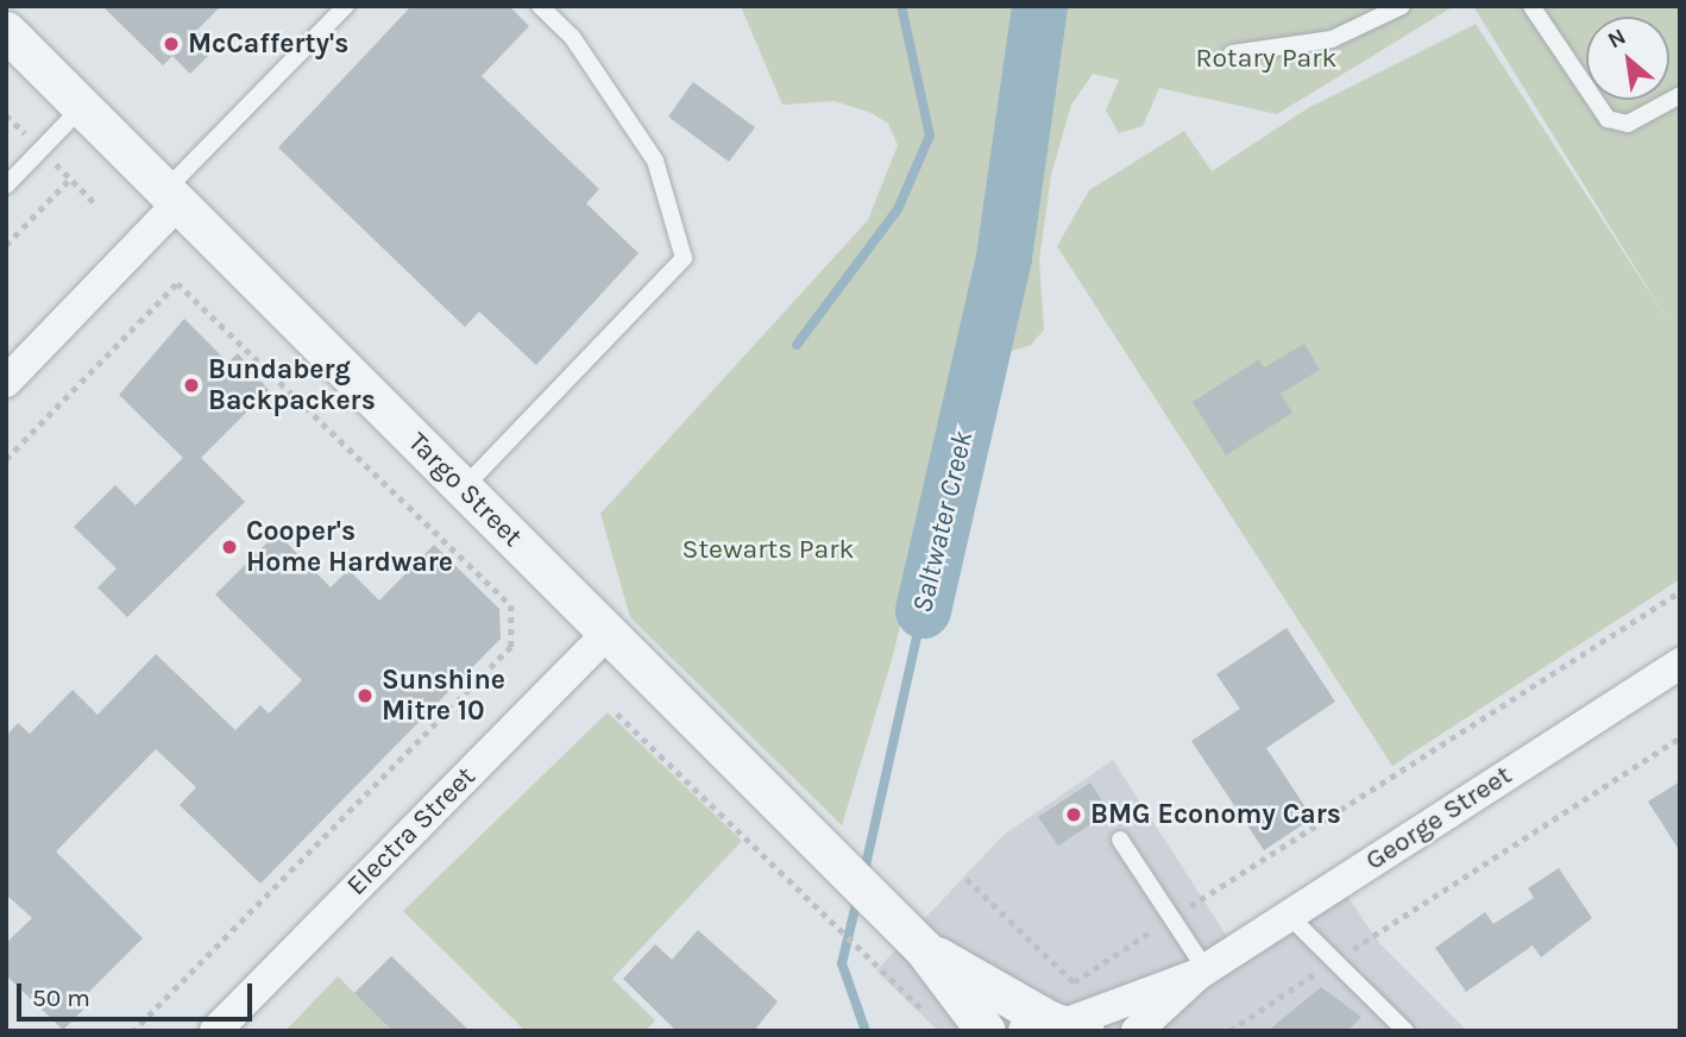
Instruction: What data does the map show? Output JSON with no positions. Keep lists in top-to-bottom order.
{
  "streets": {
    "street": ["Targo Street", "George Street", "Electra Street"]
  },
  "crossings": [
    ["Targo Street", "George Street"],
    ["Targo Street", "Electra Street"]
  ],
  "water": ["Saltwater Creek"],
  "parks": ["Rotary Park", "Stewarts Park"],
  "places": [
    "McCafferty's",
    "Bundaberg Backpackers",
    "Cooper's Home Hardware",
    "Sunshine Mitre 10",
    "BMG Economy Cars"
  ],
  "scale_bar": "50 m",
  "north": "top left"
}
